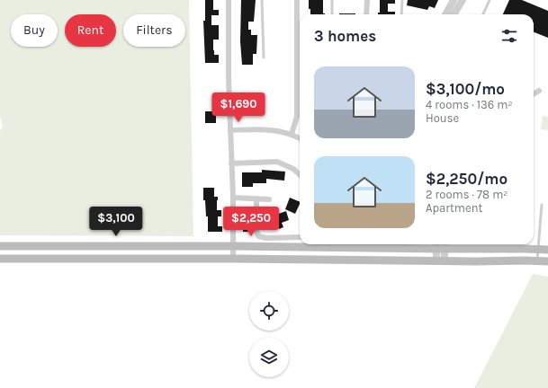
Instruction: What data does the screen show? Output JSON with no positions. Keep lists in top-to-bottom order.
{
  "page": {
    "chip": ["Buy", "Rent", "Filters"],
    "heading": "3 homes",
    "list": [
      {
        "name": "$3,100/mo",
        "note": "4 rooms · 136 m² · House"
      },
      {
        "name": "$2,250/mo",
        "note": "2 rooms · 78 m² · Apartment"
      }
    ],
    "price": ["$1,690", "$3,100", "$2,250"]
  }
}
